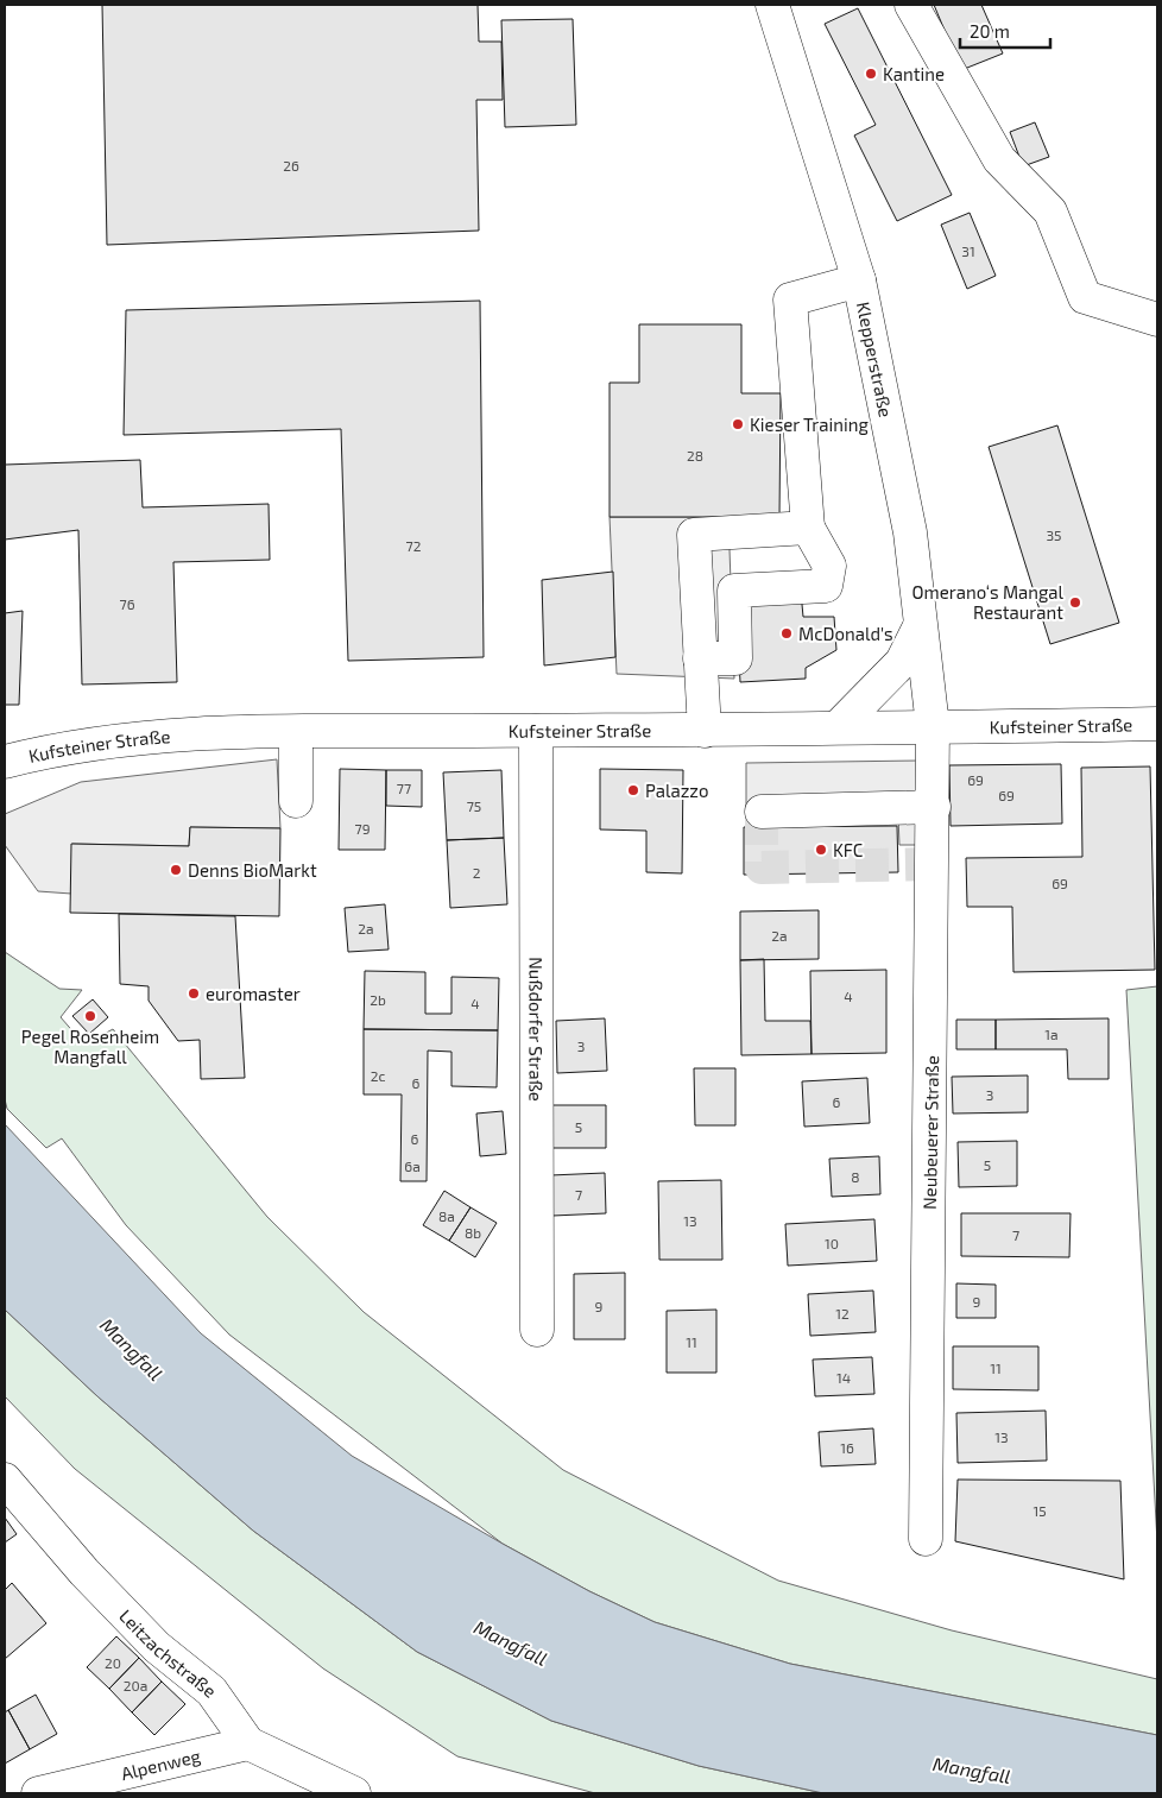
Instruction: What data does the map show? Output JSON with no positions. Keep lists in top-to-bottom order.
{
  "streets": {
    "street": [
      "Klepperstraße",
      "Kufsteiner Straße",
      "Nußdorfer Straße",
      "Neubeuerer Straße",
      "Leitzachstraße",
      "Alpenweg"
    ]
  },
  "crossings": [
    ["Klepperstraße", "Kufsteiner Straße"],
    ["Klepperstraße", "Neubeuerer Straße"],
    ["Kufsteiner Straße", "Nußdorfer Straße"],
    ["Kufsteiner Straße", "Neubeuerer Straße"],
    ["Leitzachstraße", "Alpenweg"]
  ],
  "water": ["Mangfall"],
  "places": [
    "Kantine",
    "Kieser Training",
    "Omerano‘s Mangal Restaurant",
    "McDonald's",
    "Palazzo",
    "KFC",
    "Denns BioMarkt",
    "euromaster",
    "Pegel Rosenheim Mangfall"
  ],
  "house_numbers": [
    "26",
    "31",
    "28",
    "35",
    "72",
    "76",
    "69",
    "77",
    "69",
    "75",
    "79",
    "2",
    "69",
    "2a",
    "2a",
    "4",
    "2b",
    "4",
    "1a",
    "3",
    "2c",
    "6",
    "3",
    "6",
    "5",
    "6",
    "5",
    "6a",
    "8",
    "7",
    "8a",
    "13",
    "8b",
    "7",
    "10",
    "9",
    "9",
    "12",
    "11",
    "11",
    "14",
    "13",
    "16",
    "15",
    "20",
    "20a"
  ],
  "scale_bar": "20 m"
}
